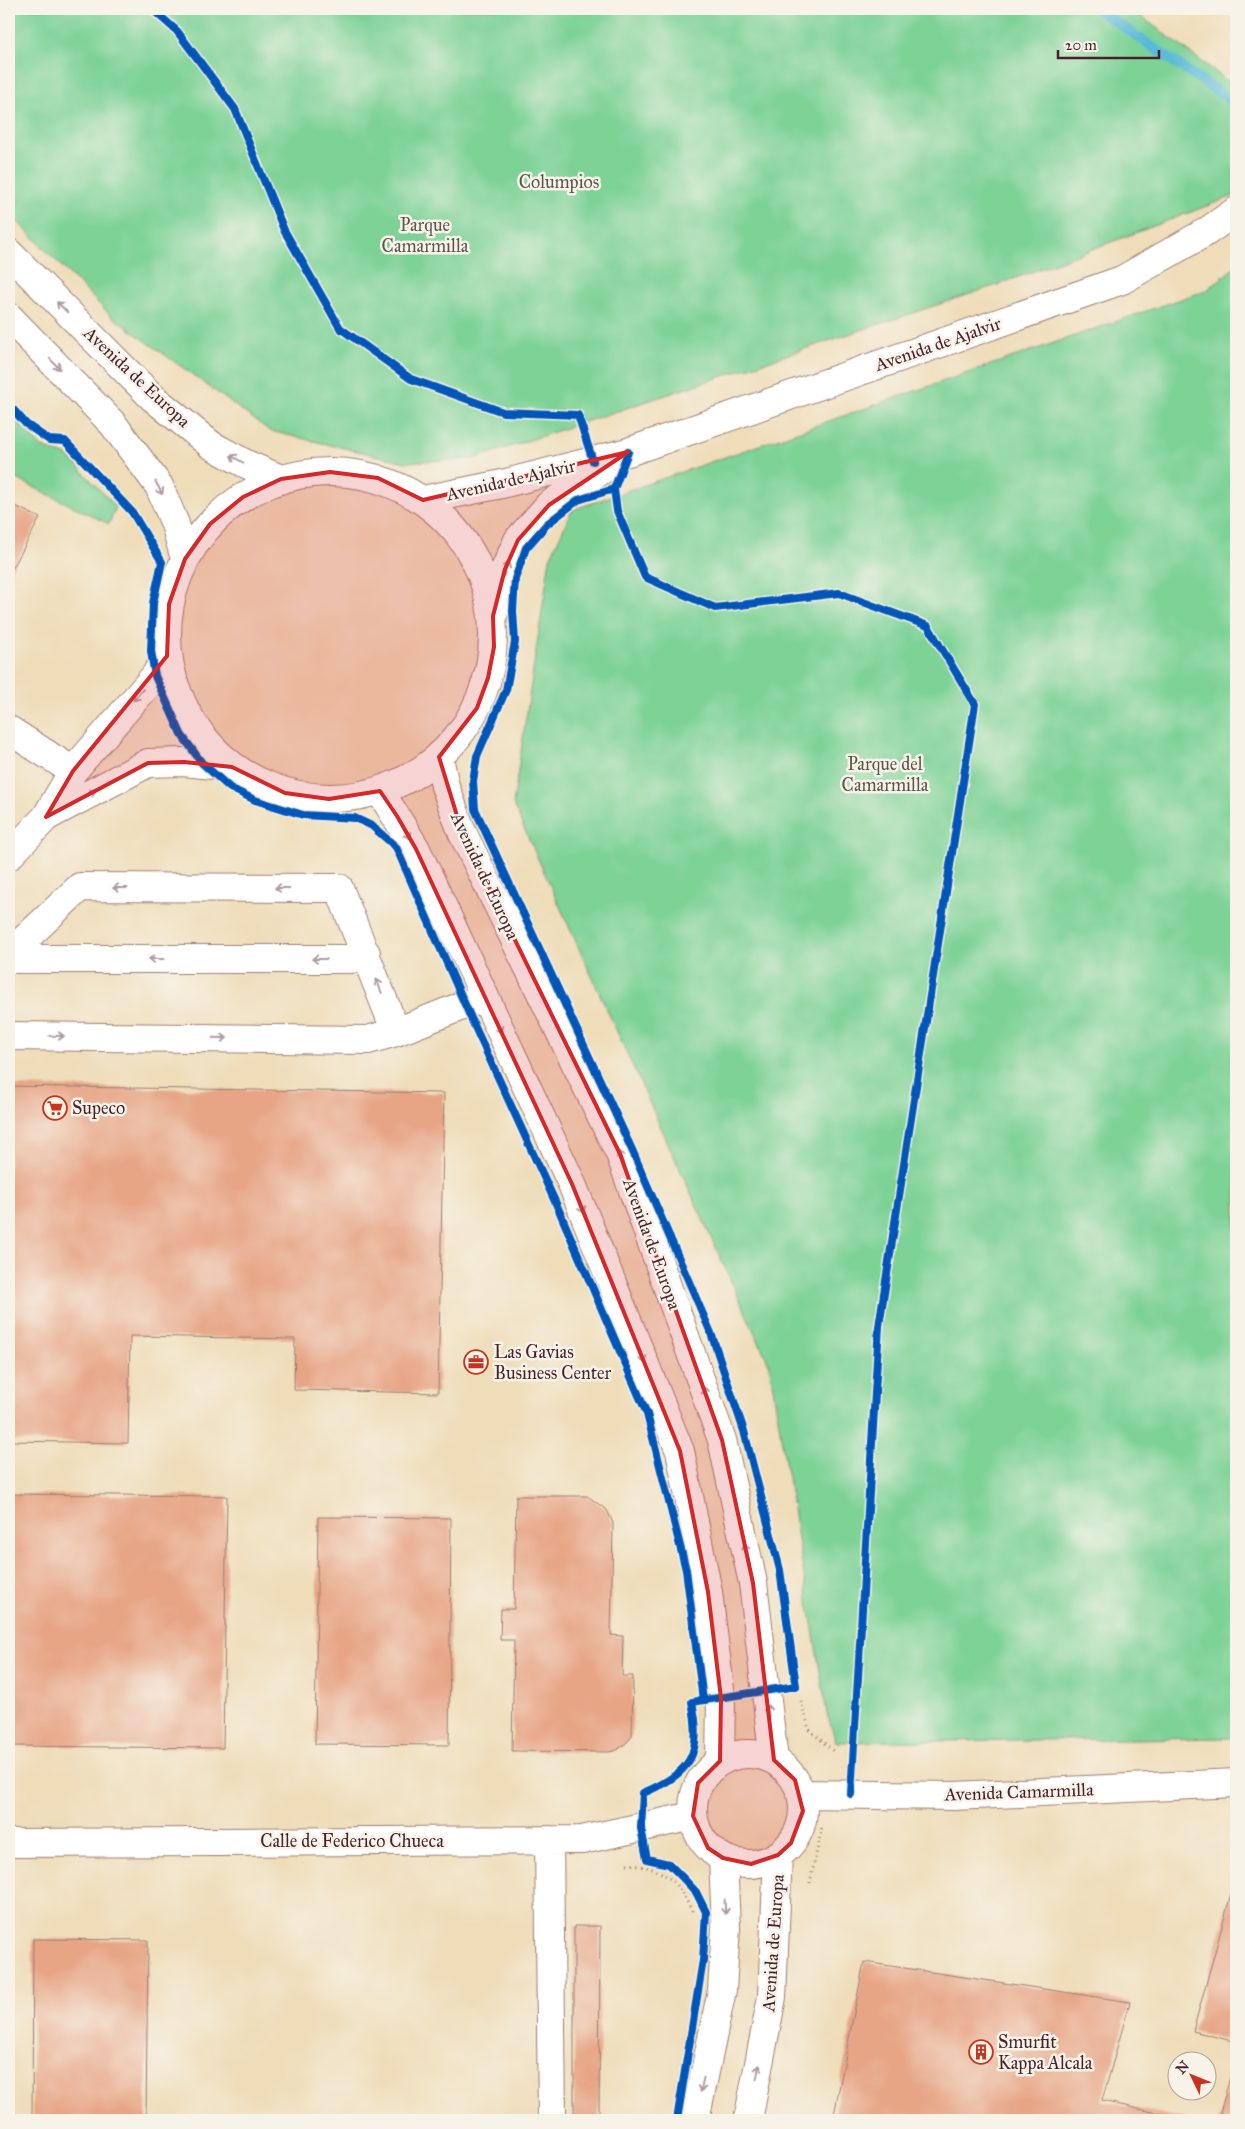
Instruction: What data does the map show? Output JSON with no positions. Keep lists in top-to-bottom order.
{
  "streets": {
    "street": [
      "Avenida de Ajalvir",
      "Avenida de Europa",
      "Avenida Camarmilla",
      "Calle de Federico Chueca"
    ]
  },
  "crossings": [
    ["Avenida de Europa", "Avenida Camarmilla"],
    ["Avenida de Europa", "Calle de Federico Chueca"],
    ["Avenida Camarmilla", "Calle de Federico Chueca"]
  ],
  "parks": ["Columpios", "Parque Camarmilla", "Parque del Camarmilla"],
  "places": {
    "supermarket": ["Supeco"],
    "office": ["Las Gavias Business Center"],
    "building": ["Smurfit Kappa Alcala"]
  },
  "scale_bar": "20 m",
  "north": "top left"
}
